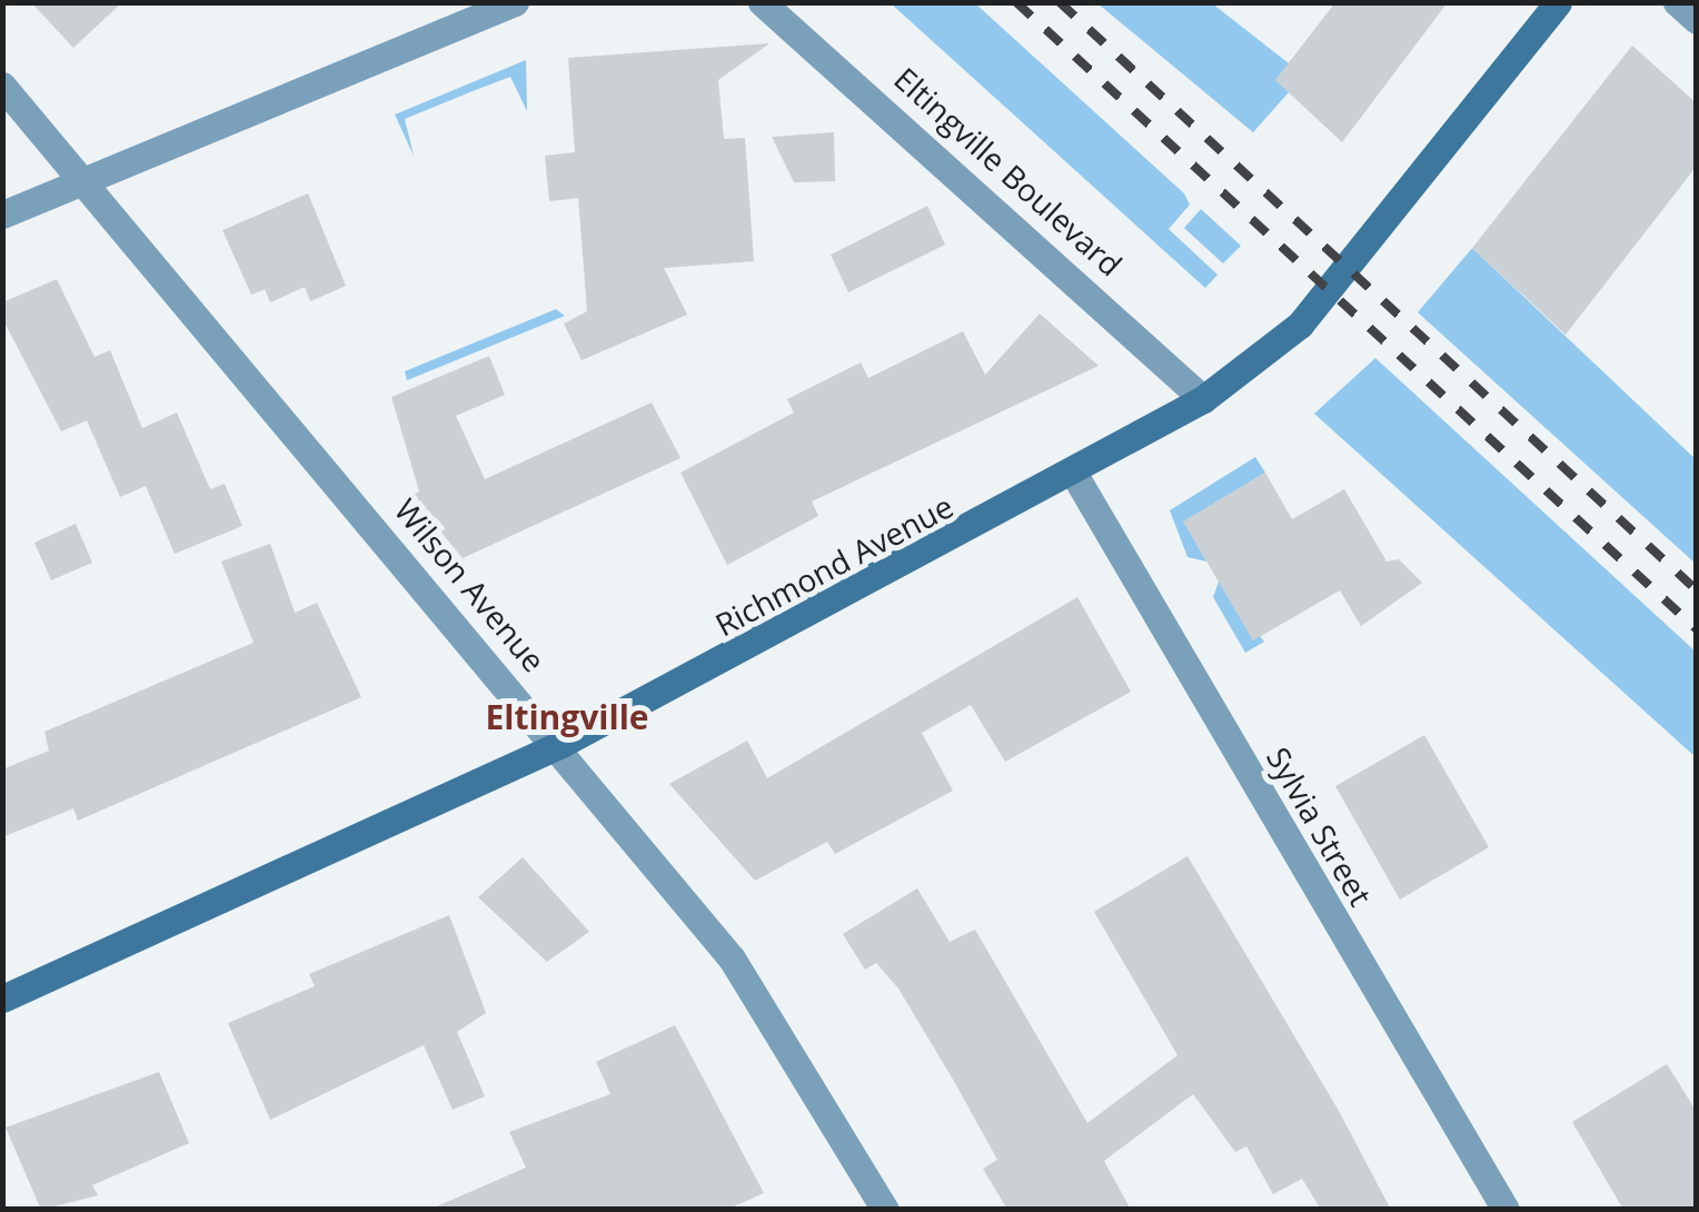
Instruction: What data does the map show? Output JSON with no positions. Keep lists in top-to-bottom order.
{
  "streets": {
    "main road": ["Richmond Avenue"],
    "street": ["Eltingville Boulevard", "Wilson Avenue", "Sylvia Street"]
  },
  "crossings": [
    ["Eltingville Boulevard", "Richmond Avenue"],
    ["Richmond Avenue", "Wilson Avenue"],
    ["Richmond Avenue", "Sylvia Street"]
  ],
  "districts": ["Eltingville"]
}
